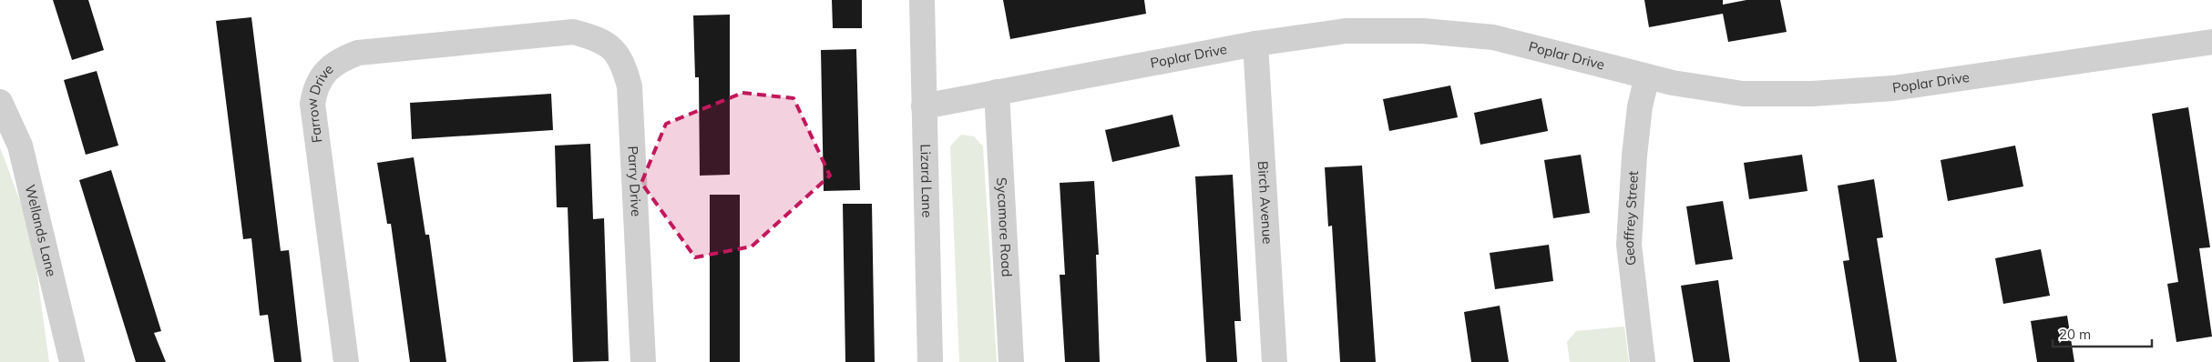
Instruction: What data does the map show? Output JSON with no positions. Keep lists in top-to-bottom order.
{
  "streets": {
    "street": [
      "Poplar Drive",
      "Farrow Drive",
      "Lizard Lane",
      "Parry Drive",
      "Birch Avenue",
      "Geoffrey Street",
      "Sycamore Road",
      "Wellands Lane"
    ]
  },
  "crossings": [
    ["Poplar Drive", "Lizard Lane"],
    ["Poplar Drive", "Birch Avenue"],
    ["Poplar Drive", "Geoffrey Street"],
    ["Poplar Drive", "Sycamore Road"],
    ["Farrow Drive", "Parry Drive"]
  ],
  "scale_bar": "20 m"
}
